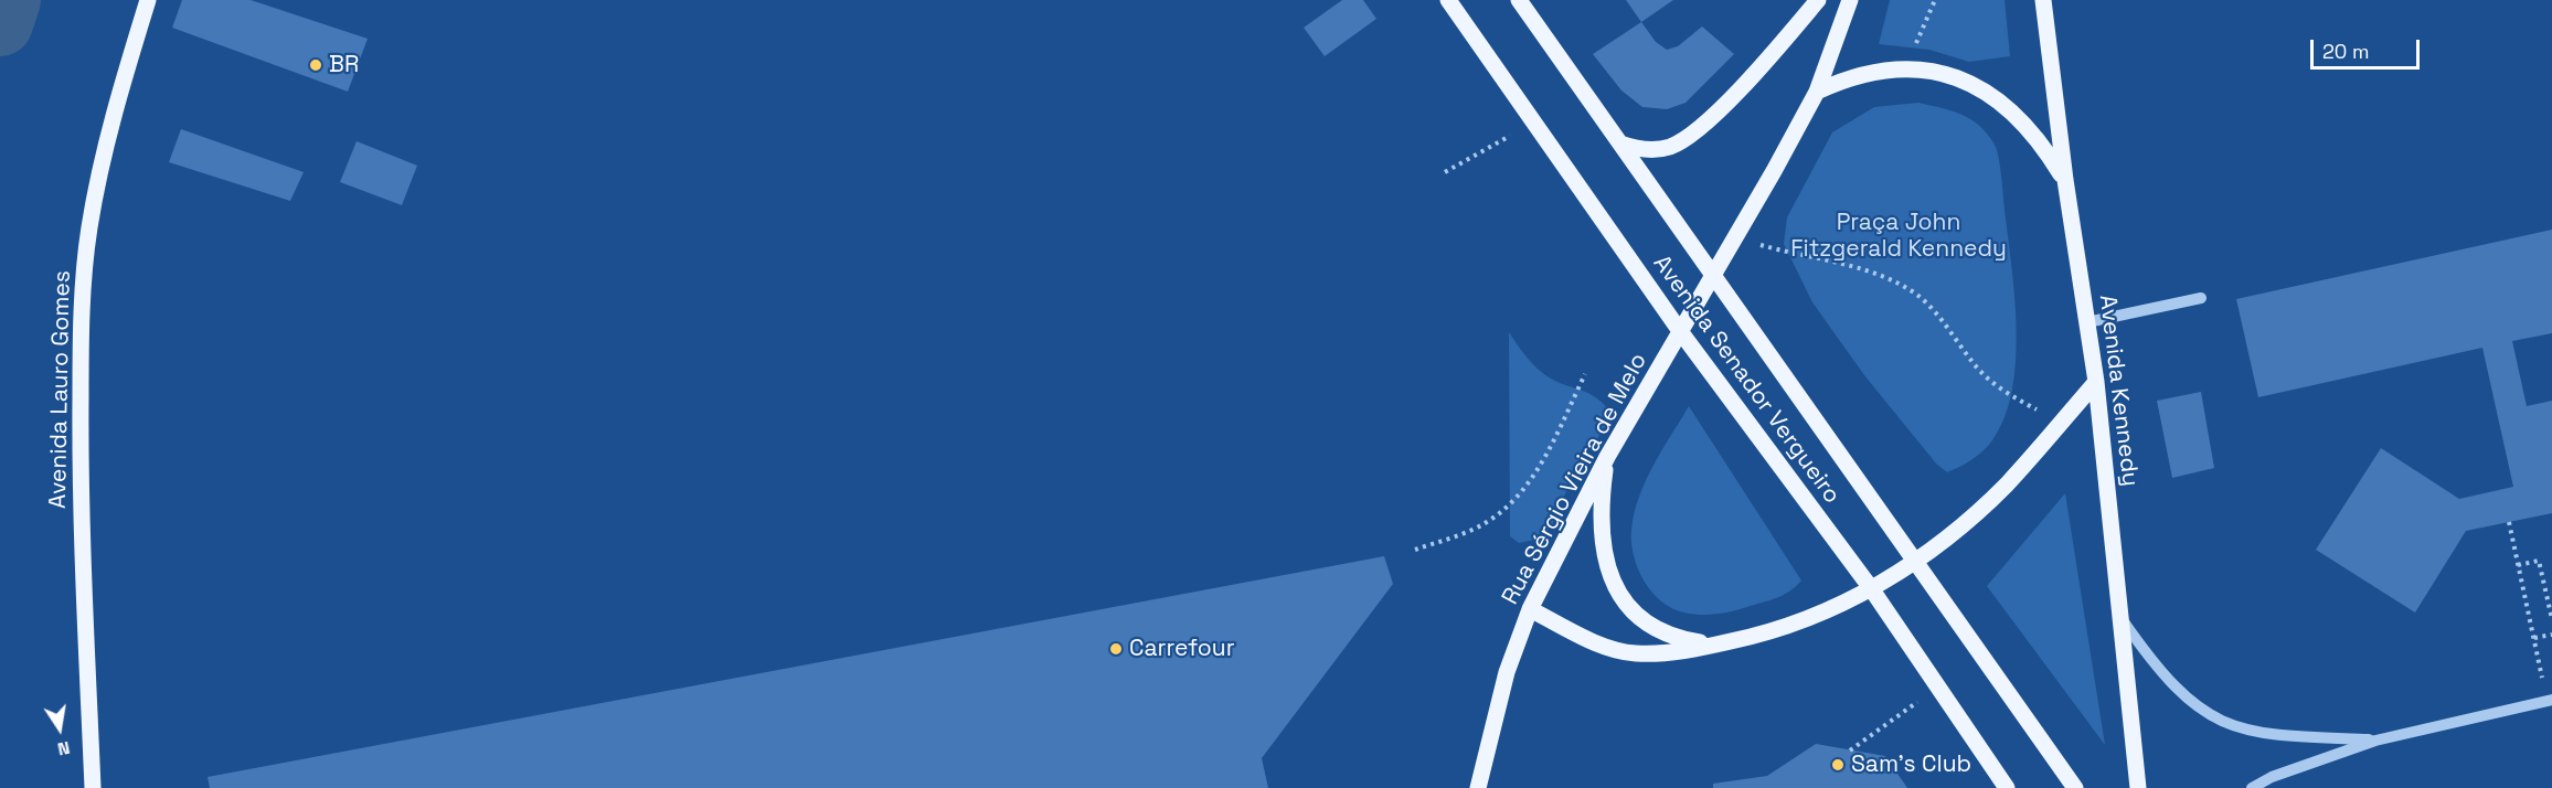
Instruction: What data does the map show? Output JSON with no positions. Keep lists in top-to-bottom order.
{
  "streets": {
    "main road": [
      "Avenida Senador Vergueiro",
      "Avenida Lauro Gomes",
      "Avenida Kennedy",
      "Rua Sérgio Vieira de Melo"
    ]
  },
  "crossings": [
    ["Avenida Senador Vergueiro", "Rua Sérgio Vieira de Melo"]
  ],
  "parks": ["Praça John Fitzgerald Kennedy"],
  "places": ["BR", "Carrefour", "Sam's Club"],
  "scale_bar": "20 m",
  "north": "bottom"
}
